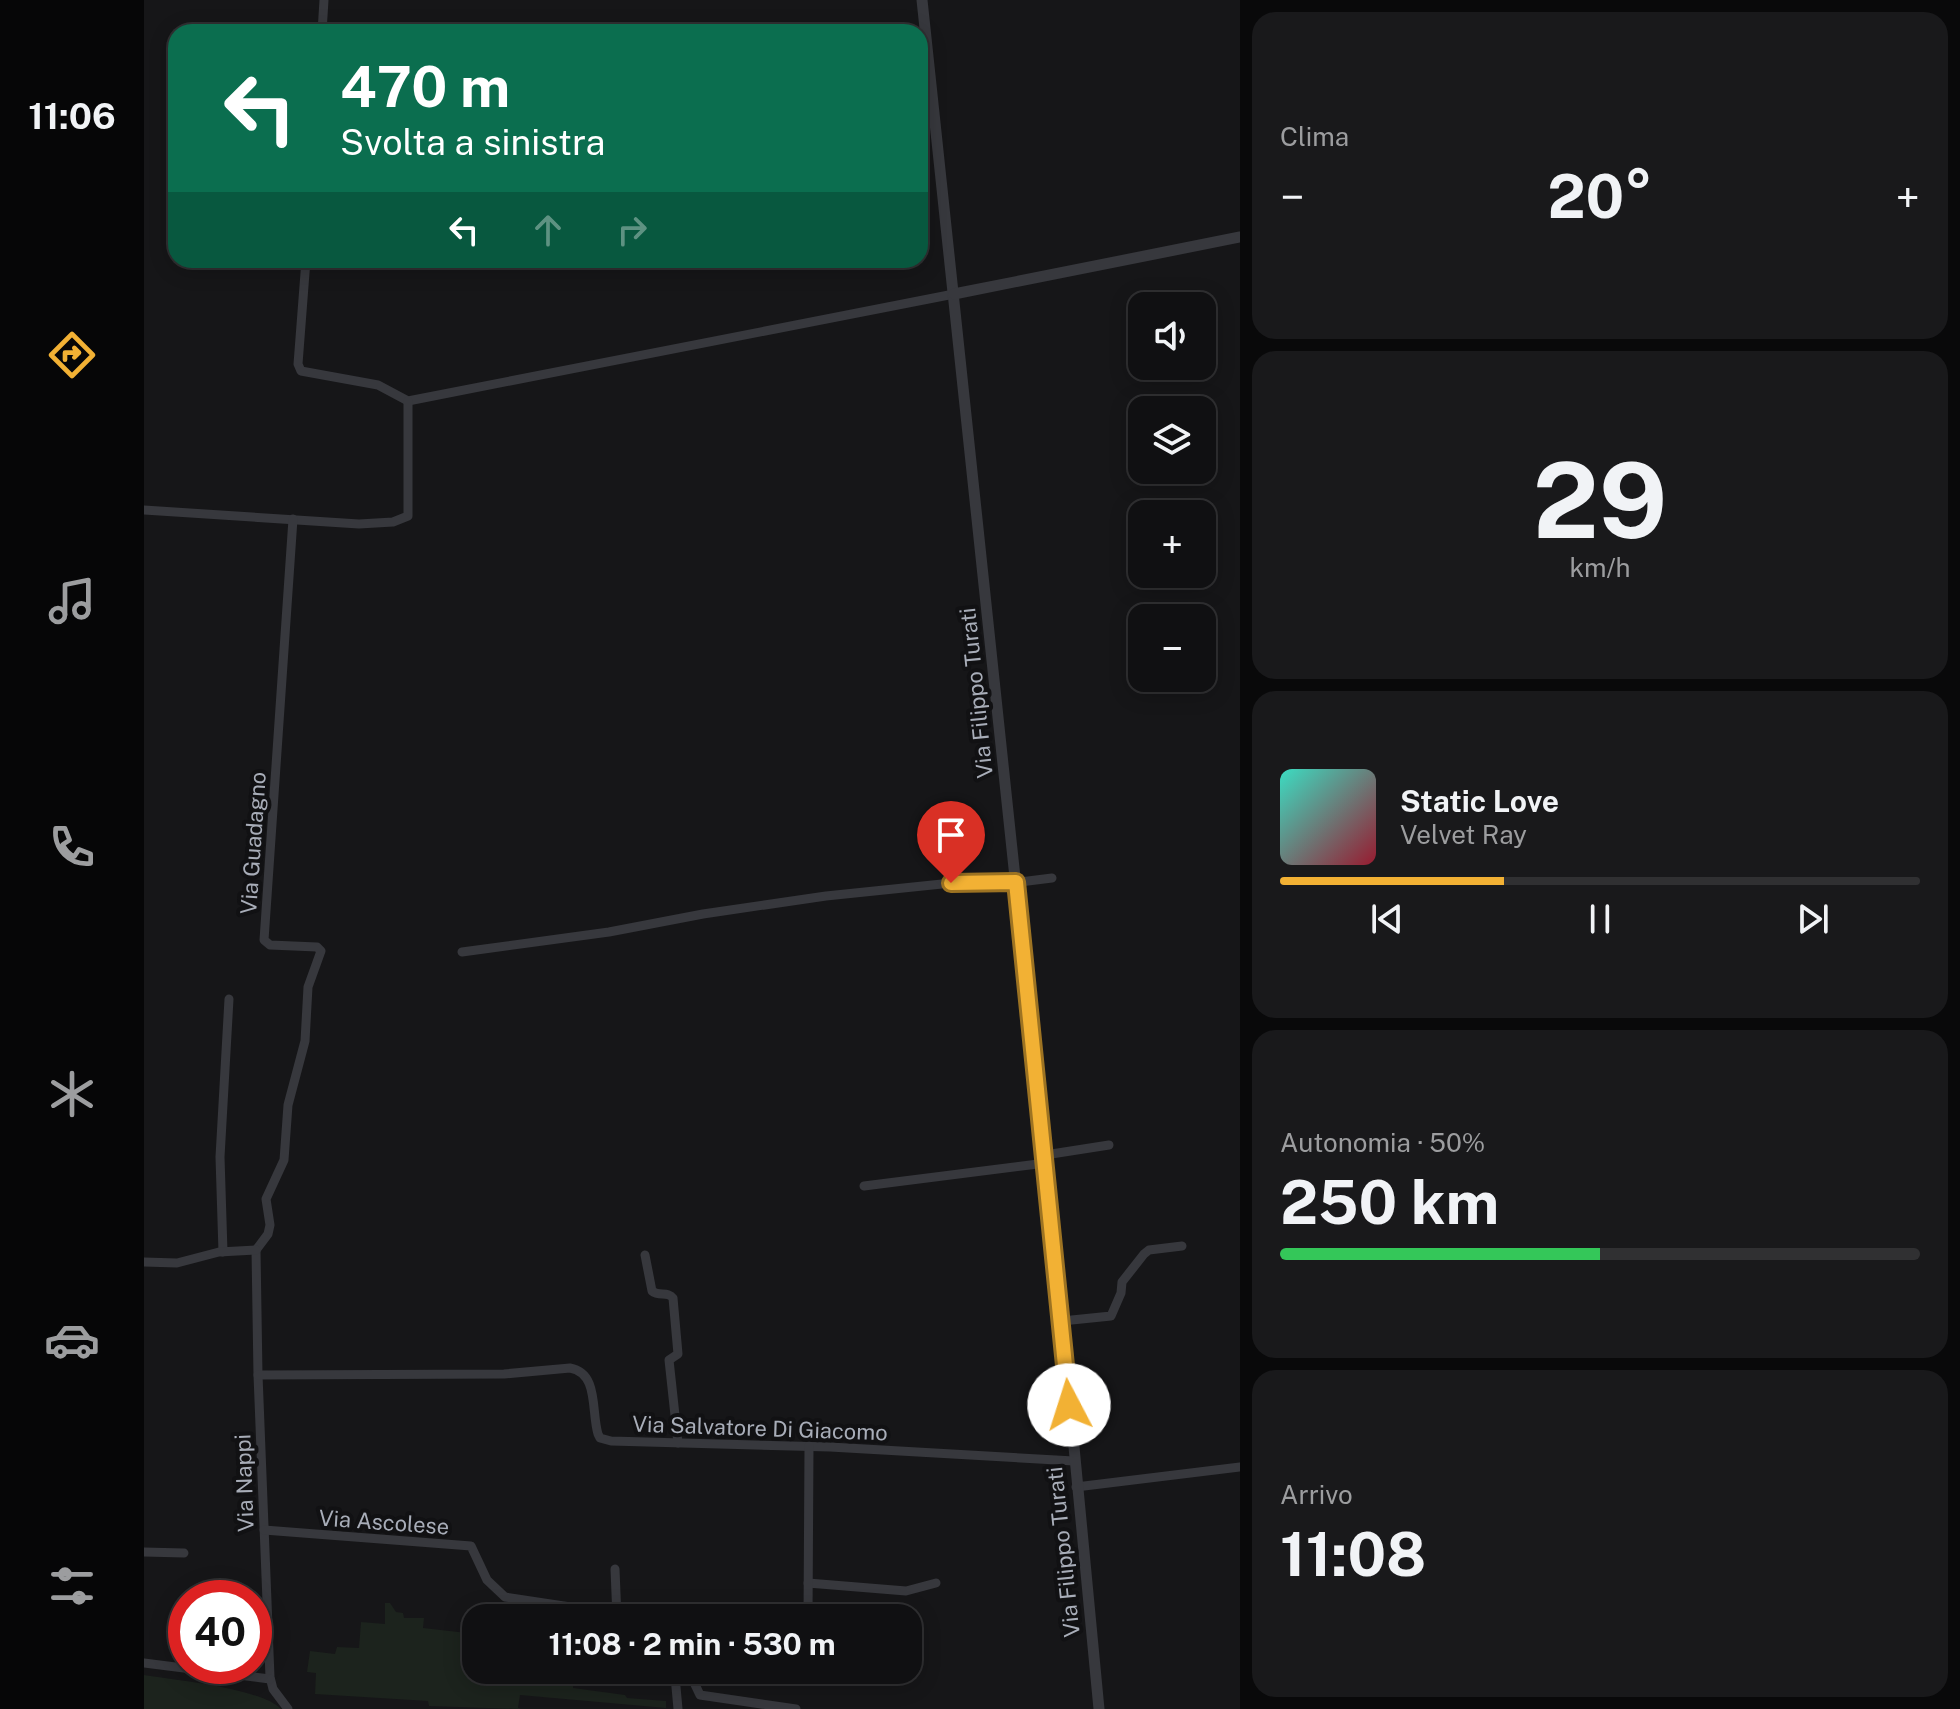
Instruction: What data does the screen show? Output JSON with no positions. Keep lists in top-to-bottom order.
{
  "streets": {
    "street": [
      "Via Filippo Turati",
      "Via Guadagno",
      "Via Salvatore Di Giacomo",
      "Via Nappi",
      "Via Ascolese"
    ]
  },
  "crossings": [
    ["Via Filippo Turati", "Via Salvatore Di Giacomo"],
    ["Via Guadagno", "Via Nappi"],
    ["Via Salvatore Di Giacomo", "Via Nappi"],
    ["Via Nappi", "Via Ascolese"]
  ],
  "page": {
    "tabs": "11:06",
    "tile": [
      "Clima",
      ["29", "km/h"],
      ["Autonomia · 50%", "250 km"],
      ["Arrivo", "11:08"]
    ],
    "turn": ["470 m", "Svolta a sinistra"],
    "heat": ["−", "20°", "+"],
    "map_buttons": ["+", "−"],
    "song": ["Static Love", "Velvet Ray"],
    "limit": "40",
    "trip": "11:08 · 2 min · 530 m"
  }
}
